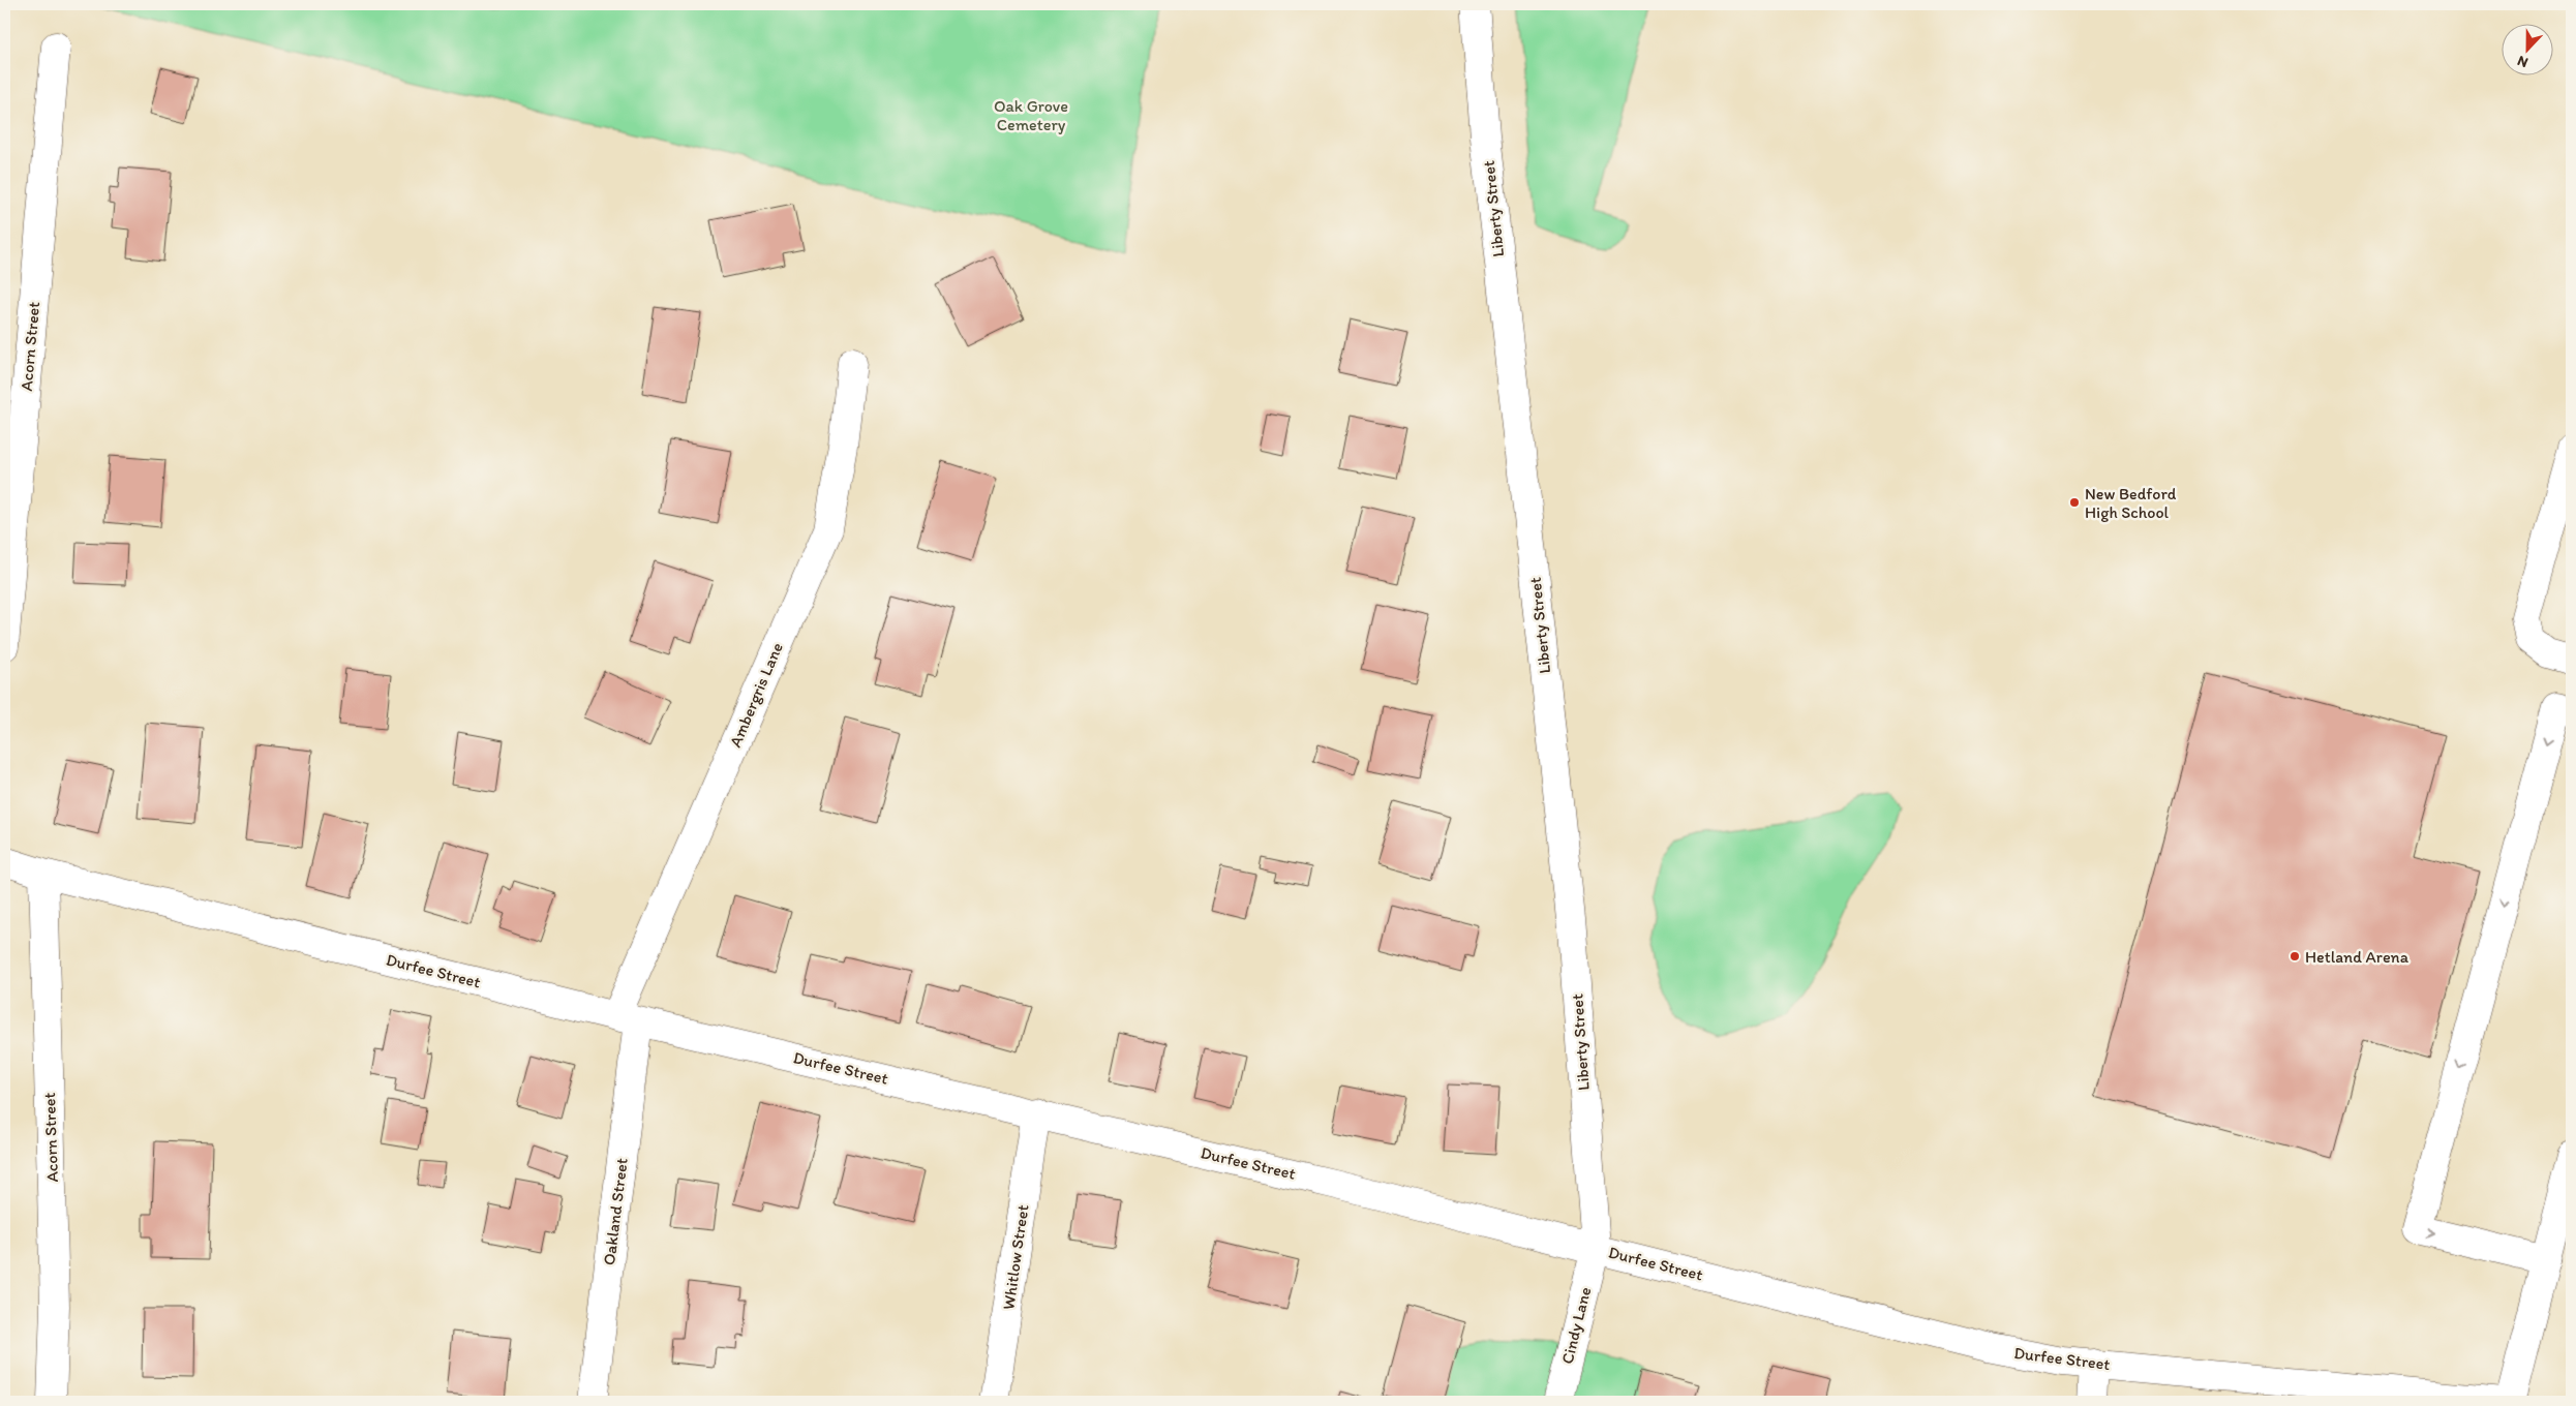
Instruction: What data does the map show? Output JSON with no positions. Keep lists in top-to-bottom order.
{
  "streets": {
    "street": [
      "Liberty Street",
      "Acorn Street",
      "Ambergris Lane",
      "Durfee Street",
      "Oakland Street",
      "Whitlow Street",
      "Cindy Lane"
    ]
  },
  "crossings": [
    ["Liberty Street", "Durfee Street"],
    ["Liberty Street", "Cindy Lane"],
    ["Acorn Street", "Durfee Street"],
    ["Ambergris Lane", "Durfee Street"],
    ["Ambergris Lane", "Oakland Street"],
    ["Durfee Street", "Oakland Street"],
    ["Durfee Street", "Whitlow Street"],
    ["Durfee Street", "Cindy Lane"]
  ],
  "parks": ["Oak Grove Cemetery"],
  "places": ["New Bedford High School", "Hetland Arena"],
  "north": "bottom"
}
